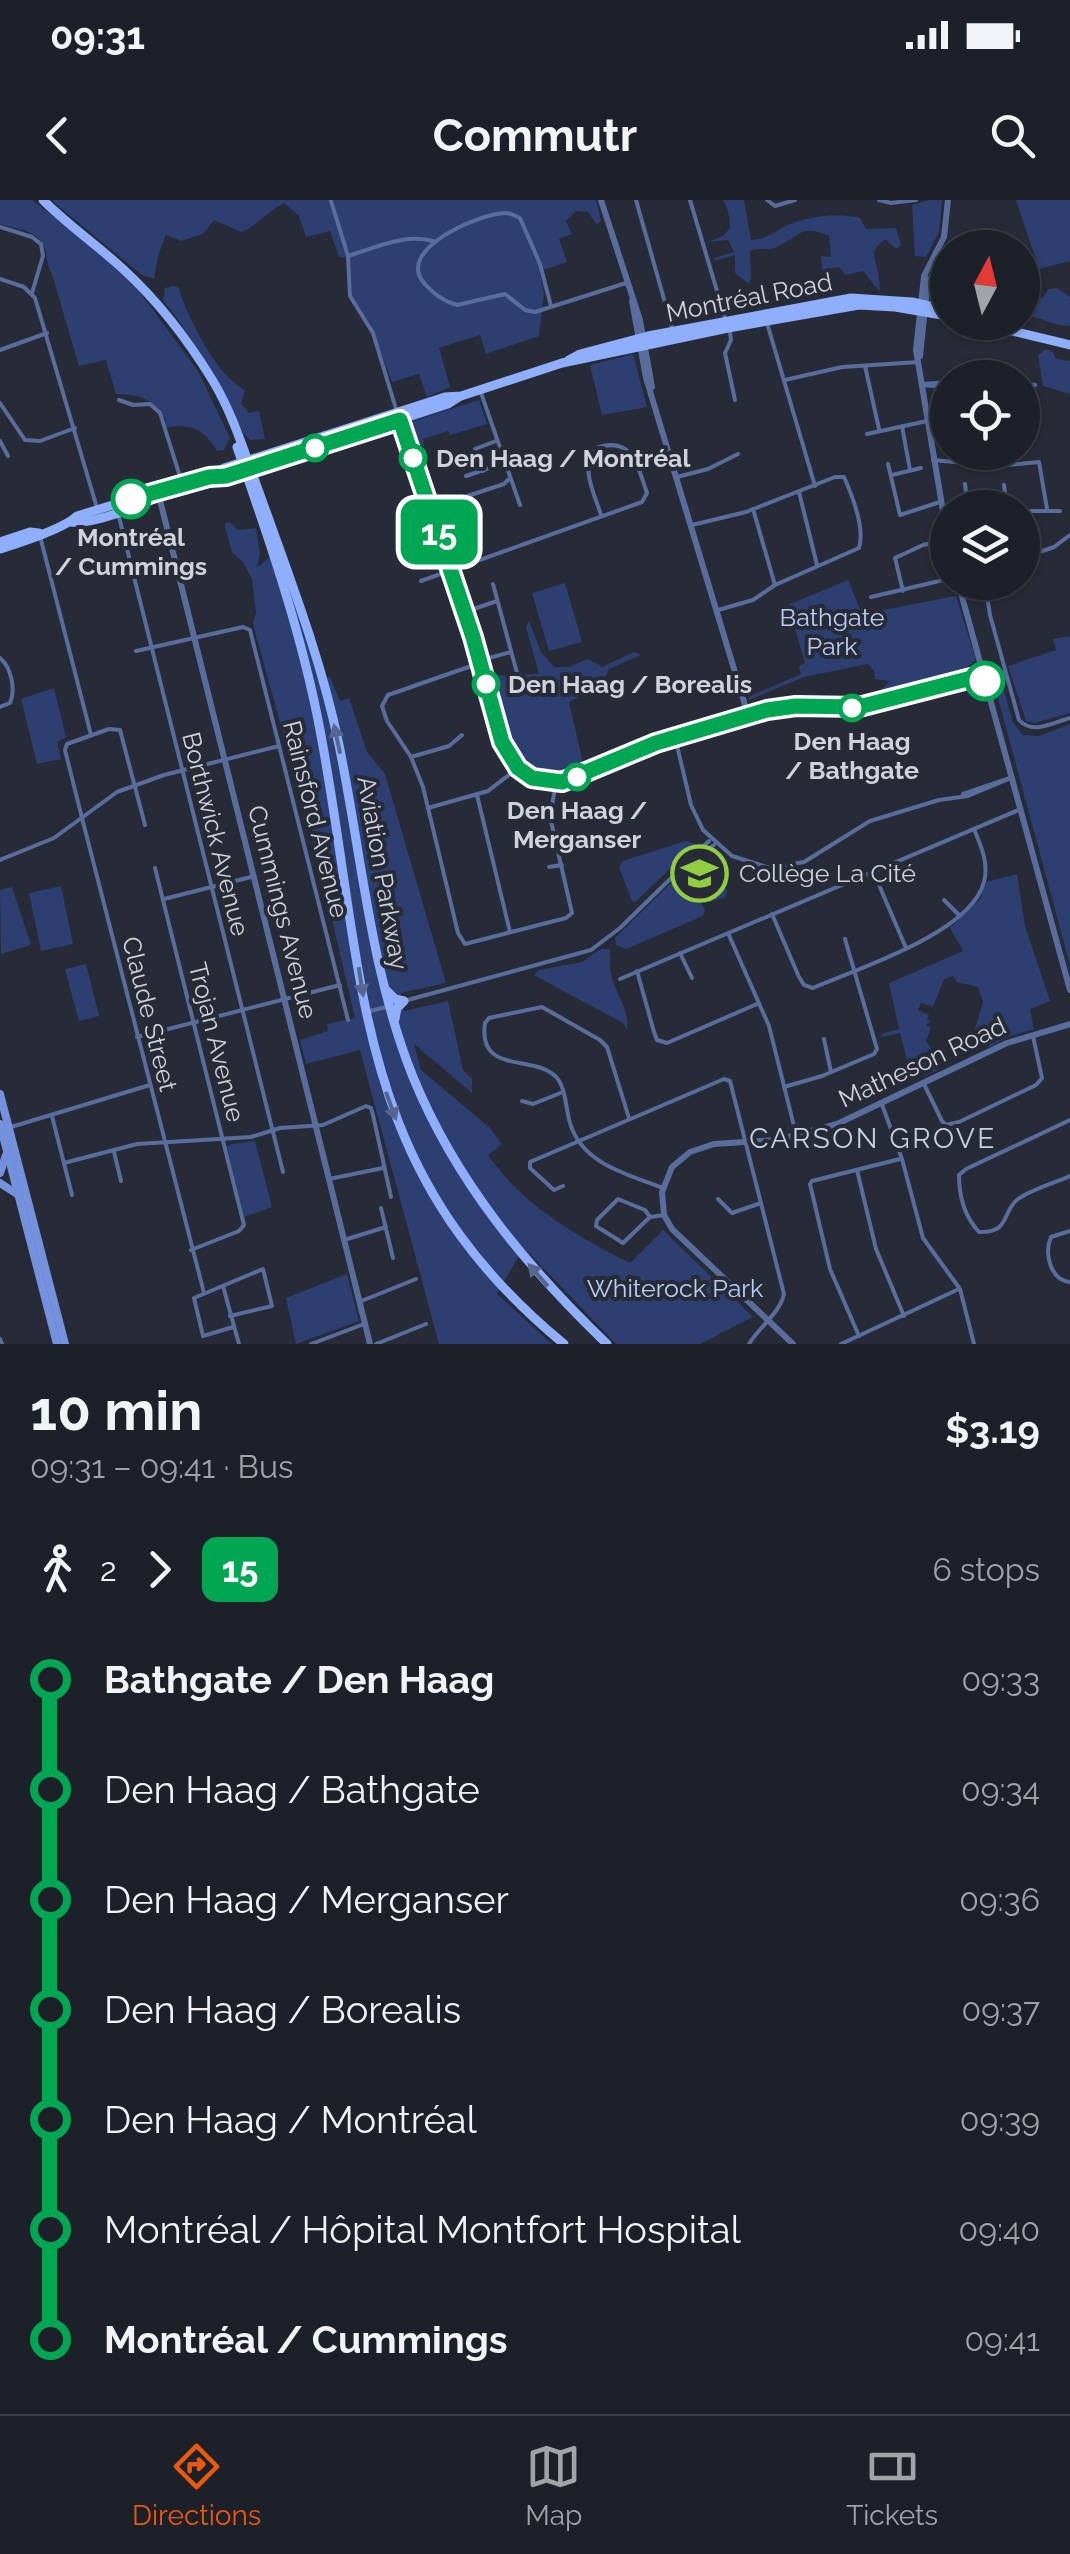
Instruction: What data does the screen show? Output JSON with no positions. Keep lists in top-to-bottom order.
{
  "streets": {
    "main road": ["Montréal Road", "Aviation Parkway"],
    "street": [
      "Rainsford Avenue",
      "Borthwick Avenue",
      "Cummings Avenue",
      "Claude Street",
      "Trojan Avenue",
      "Matheson Road"
    ]
  },
  "crossings": [
    ["Montréal Road", "Borthwick Avenue"],
    ["Montréal Road", "Aviation Parkway"],
    ["Montréal Road", "Cummings Avenue"],
    ["Rainsford Avenue", "Cummings Avenue"],
    ["Claude Street", "Trojan Avenue"]
  ],
  "districts": ["CARSON GROVE"],
  "parks": ["Bathgate Park", "Whiterock Park"],
  "places": {
    "other": [
      "Den Haag / Montréal",
      "Montréal / Cummings",
      "Den Haag / Borealis",
      "Den Haag / Bathgate",
      "Den Haag / Merganser"
    ],
    "school or university": ["Collège La Cité"]
  },
  "lines": ["bus line 15"],
  "north": "top",
  "page": {
    "status": "09:31",
    "header": "Commutr",
    "on_map": "15",
    "heading": ["10 min", "09:31 – 09:41 · Bus", "$3.19"],
    "legs": ["2", "15", "6 stops"],
    "list": [
      {
        "name": "Bathgate / Den Haag",
        "value": "09:33"
      },
      {
        "name": "Den Haag / Bathgate",
        "value": "09:34"
      },
      {
        "name": "Den Haag / Merganser",
        "value": "09:36"
      },
      {
        "name": "Den Haag / Borealis",
        "value": "09:37"
      },
      {
        "name": "Den Haag / Montréal",
        "value": "09:39"
      },
      {
        "name": "Montréal / Hôpital Montfort Hospital",
        "value": "09:40"
      },
      {
        "name": "Montréal / Cummings",
        "value": "09:41"
      }
    ],
    "tabs": ["Directions", "Map", "Tickets"]
  }
}
